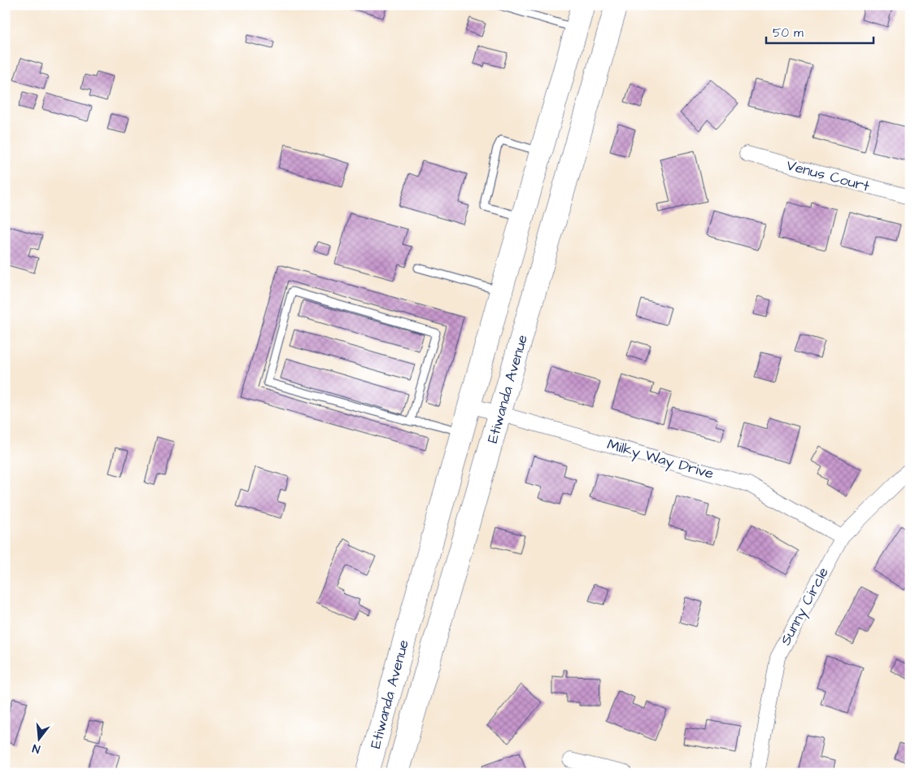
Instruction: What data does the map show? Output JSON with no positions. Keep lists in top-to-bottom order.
{
  "streets": {
    "main road": ["Etiwanda Avenue"],
    "street": ["Venus Court", "Milky Way Drive", "Sunny Circle"]
  },
  "crossings": [
    ["Etiwanda Avenue", "Milky Way Drive"],
    ["Milky Way Drive", "Sunny Circle"]
  ],
  "scale_bar": "50 m",
  "north": "bottom"
}
